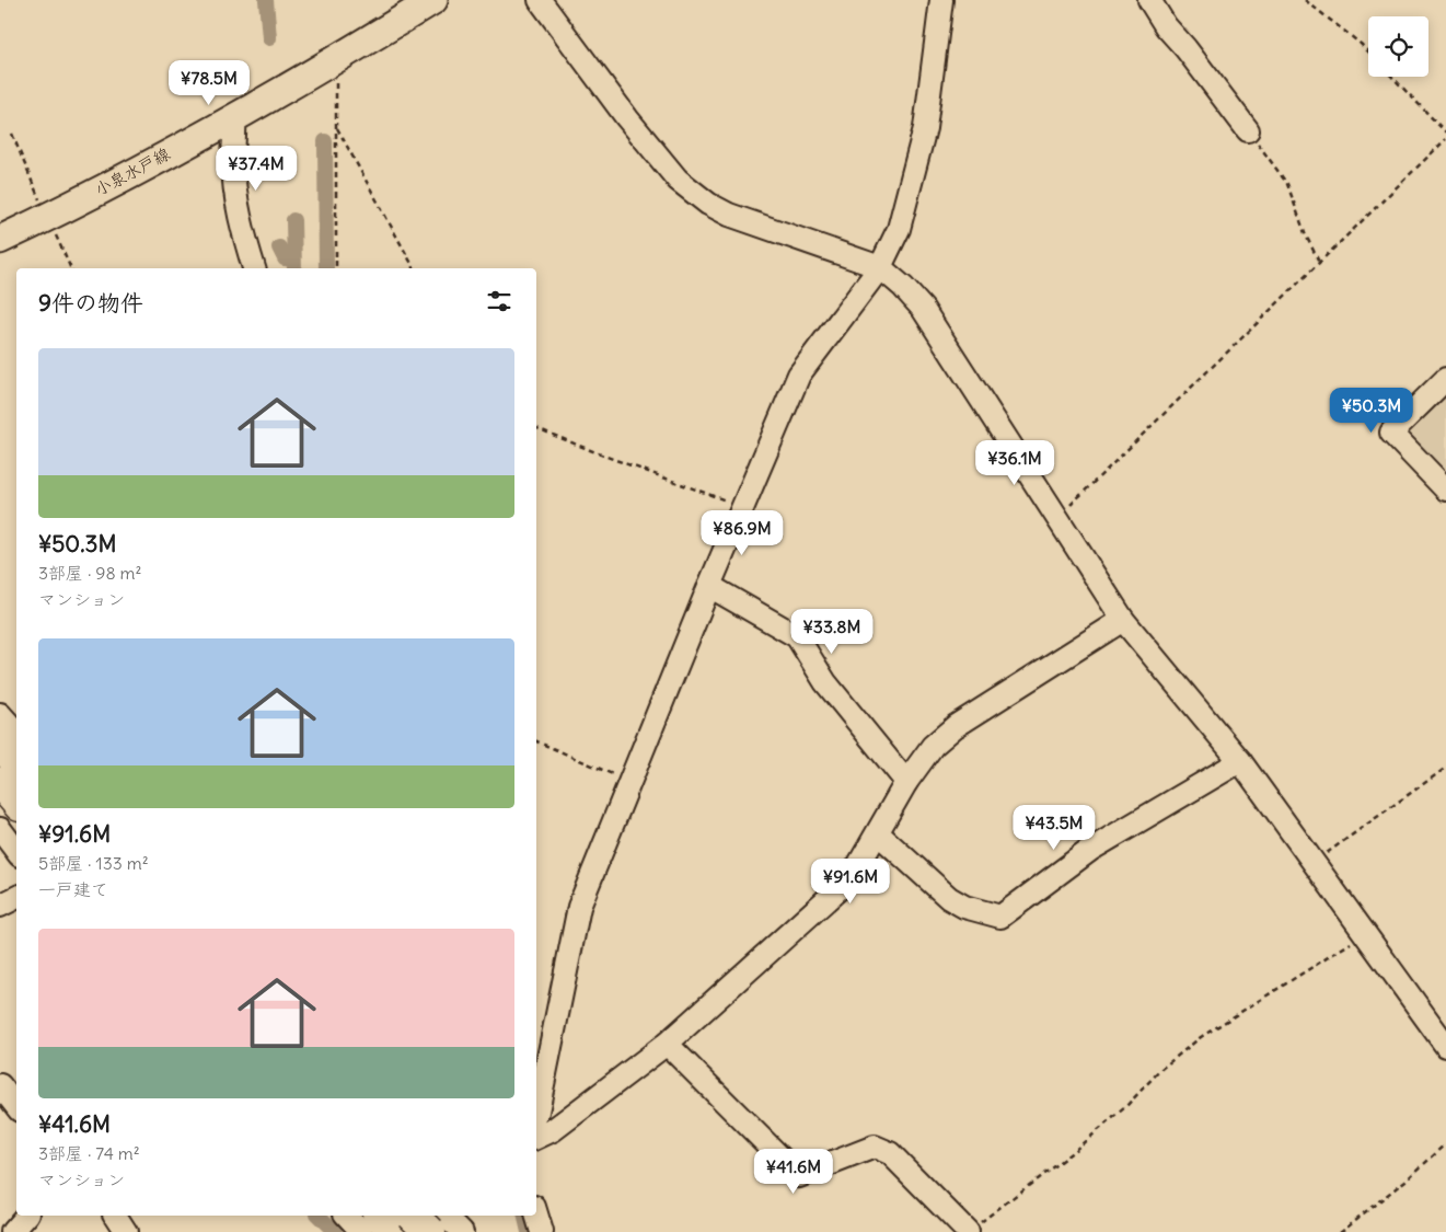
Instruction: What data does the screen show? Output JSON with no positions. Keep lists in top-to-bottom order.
{
  "streets": {
    "main road": ["小泉水戸線"]
  },
  "page": {
    "price": [
      "¥78.5M",
      "¥37.4M",
      "¥50.3M",
      "¥36.1M",
      "¥86.9M",
      "¥33.8M",
      "¥43.5M",
      "¥91.6M",
      "¥41.6M"
    ],
    "heading": "9件の物件",
    "list": [
      {
        "name": "¥50.3M",
        "note": "3部屋 · 98 m² · マンション"
      },
      {
        "name": "¥91.6M",
        "note": "5部屋 · 133 m² · 一戸建て"
      },
      {
        "name": "¥41.6M",
        "note": "3部屋 · 74 m² · マンション"
      }
    ]
  }
}
